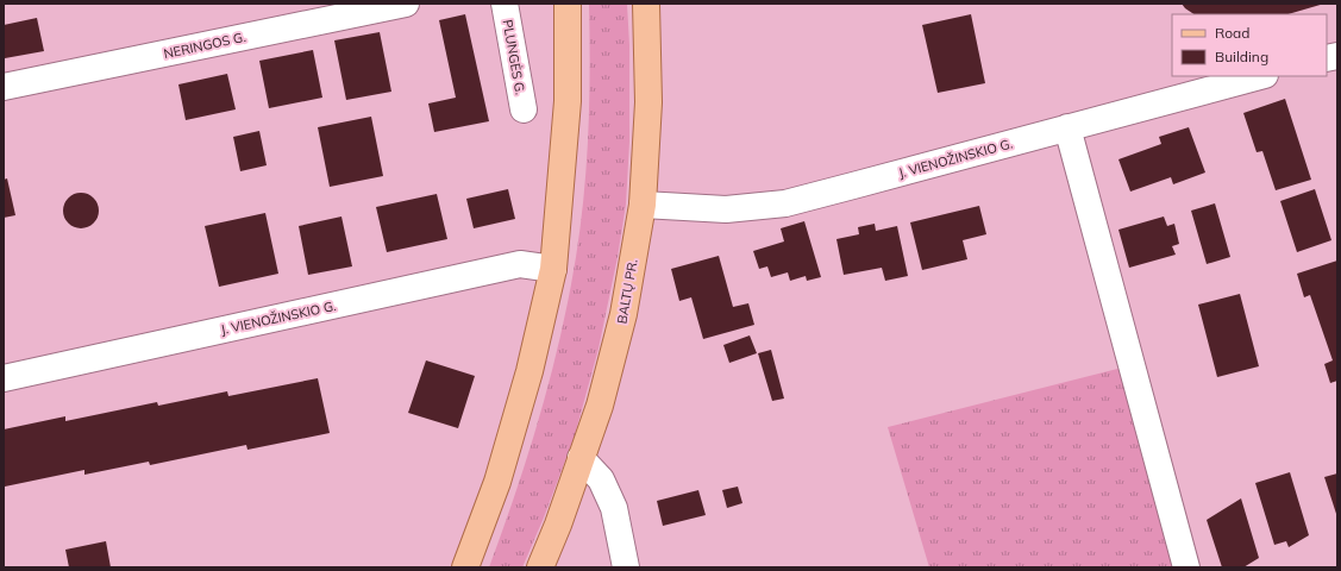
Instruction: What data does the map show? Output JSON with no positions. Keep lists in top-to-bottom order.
{
  "streets": {
    "main road": ["BALTŲ PR."],
    "street": ["NERINGOS G.", "PLUNGĖS G.", "J. VIENOŽINSKIO G."]
  },
  "crossings": [
    ["J. VIENOŽINSKIO G.", "BALTŲ PR."]
  ],
  "legend": ["Road", "Building"]
}
